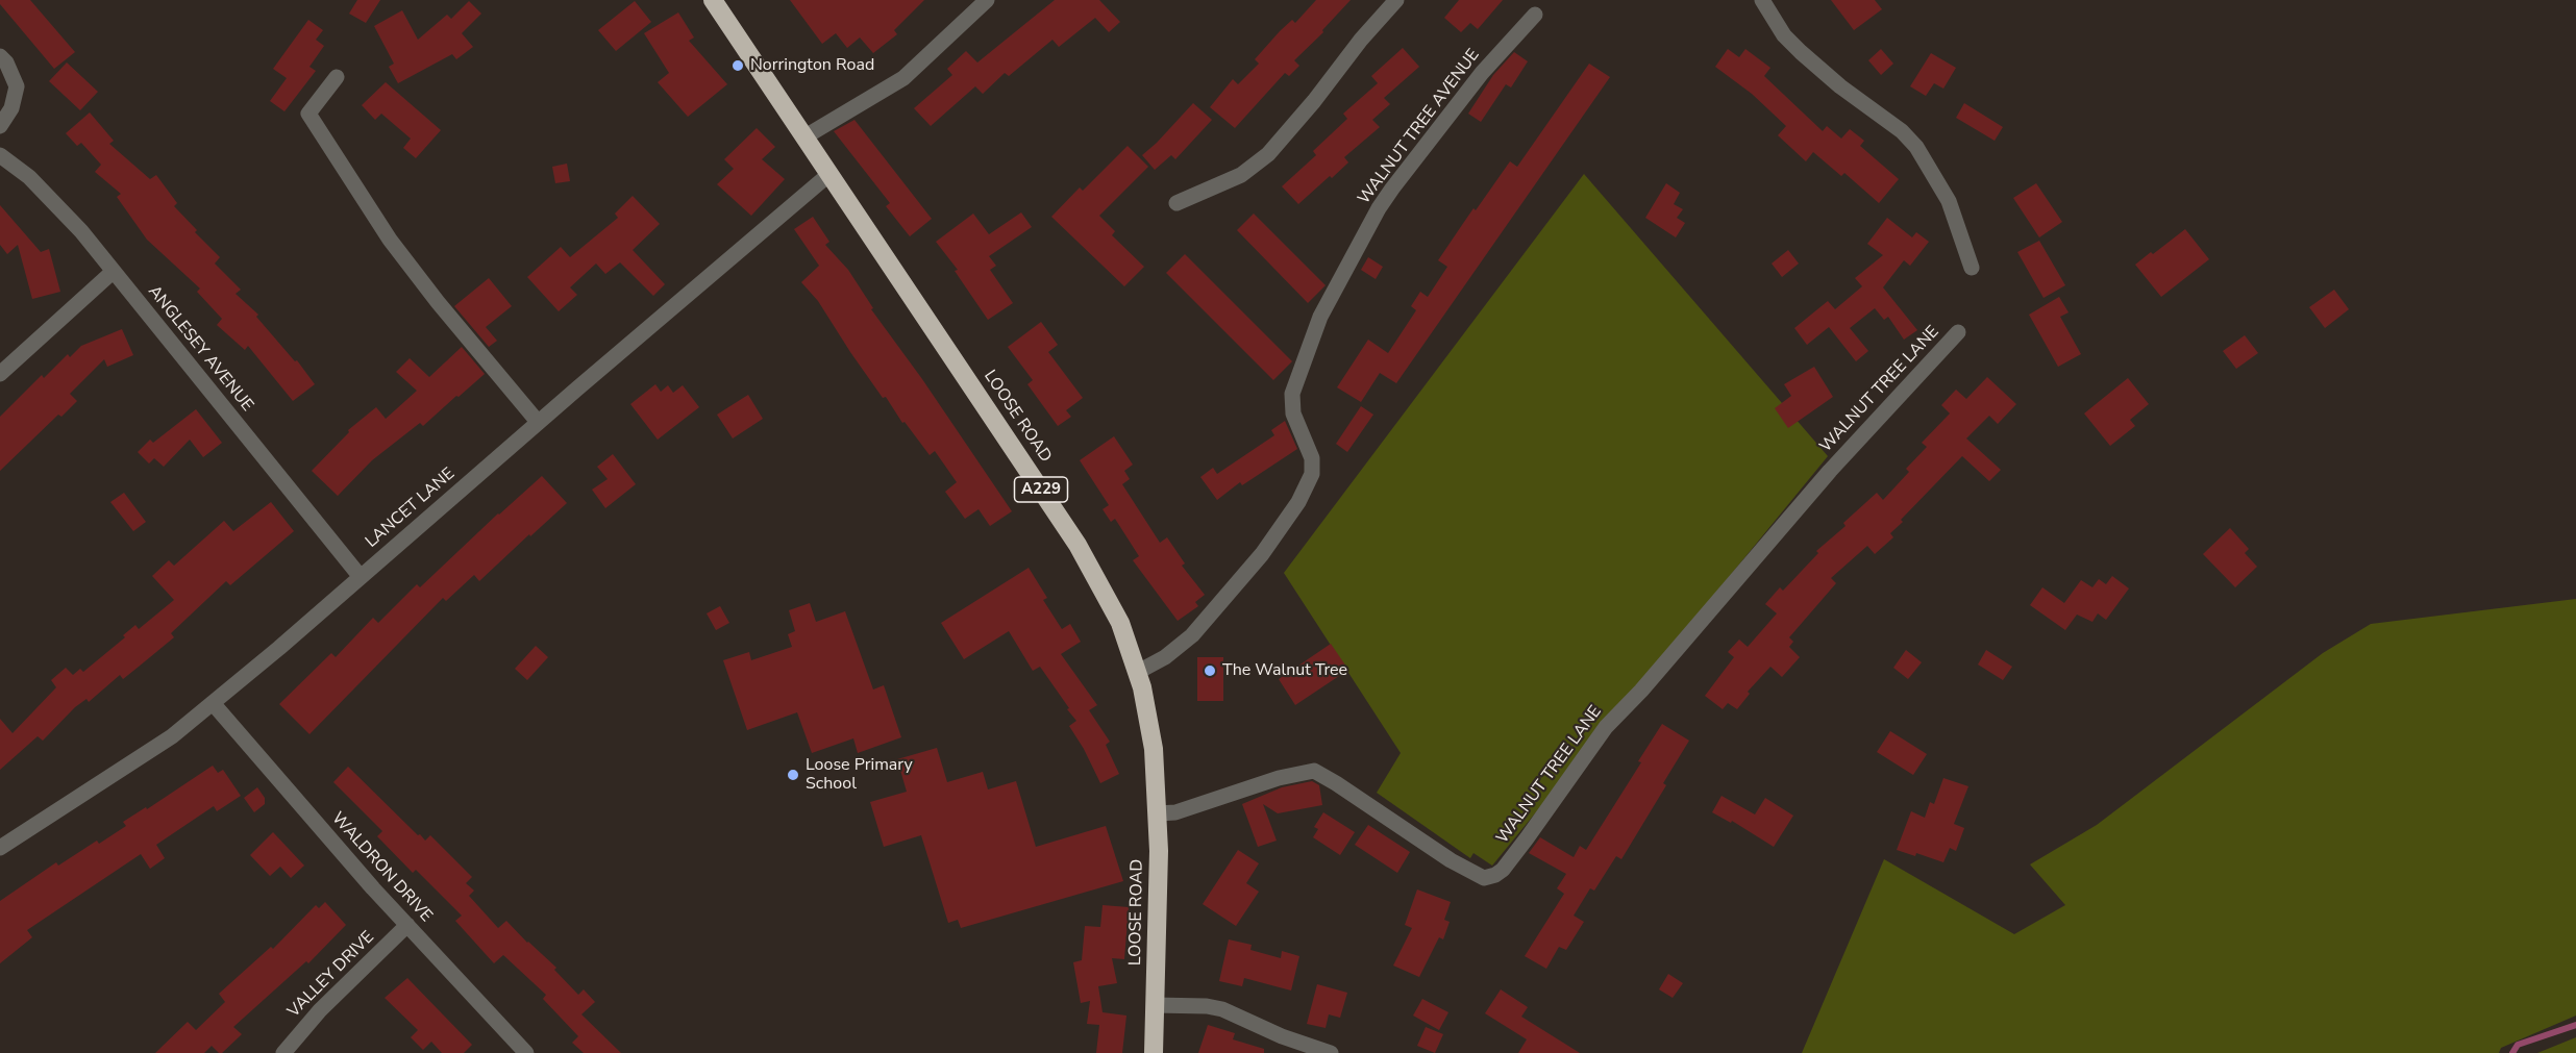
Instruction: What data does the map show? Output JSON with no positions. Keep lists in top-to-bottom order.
{
  "streets": {
    "highway": ["LOOSE ROAD", "A229"],
    "street": [
      "WALNUT TREE AVENUE",
      "ANGLESEY AVENUE",
      "WALNUT TREE LANE",
      "LANCET LANE",
      "WALDRON DRIVE",
      "VALLEY DRIVE"
    ]
  },
  "crossings": [
    ["WALNUT TREE AVENUE", "LOOSE ROAD"],
    ["ANGLESEY AVENUE", "LANCET LANE"],
    ["WALNUT TREE LANE", "LOOSE ROAD"],
    ["LOOSE ROAD", "LANCET LANE"],
    ["LANCET LANE", "WALDRON DRIVE"],
    ["WALDRON DRIVE", "VALLEY DRIVE"]
  ],
  "places": ["Norrington Road", "The Walnut Tree", "Loose Primary School"]
}
